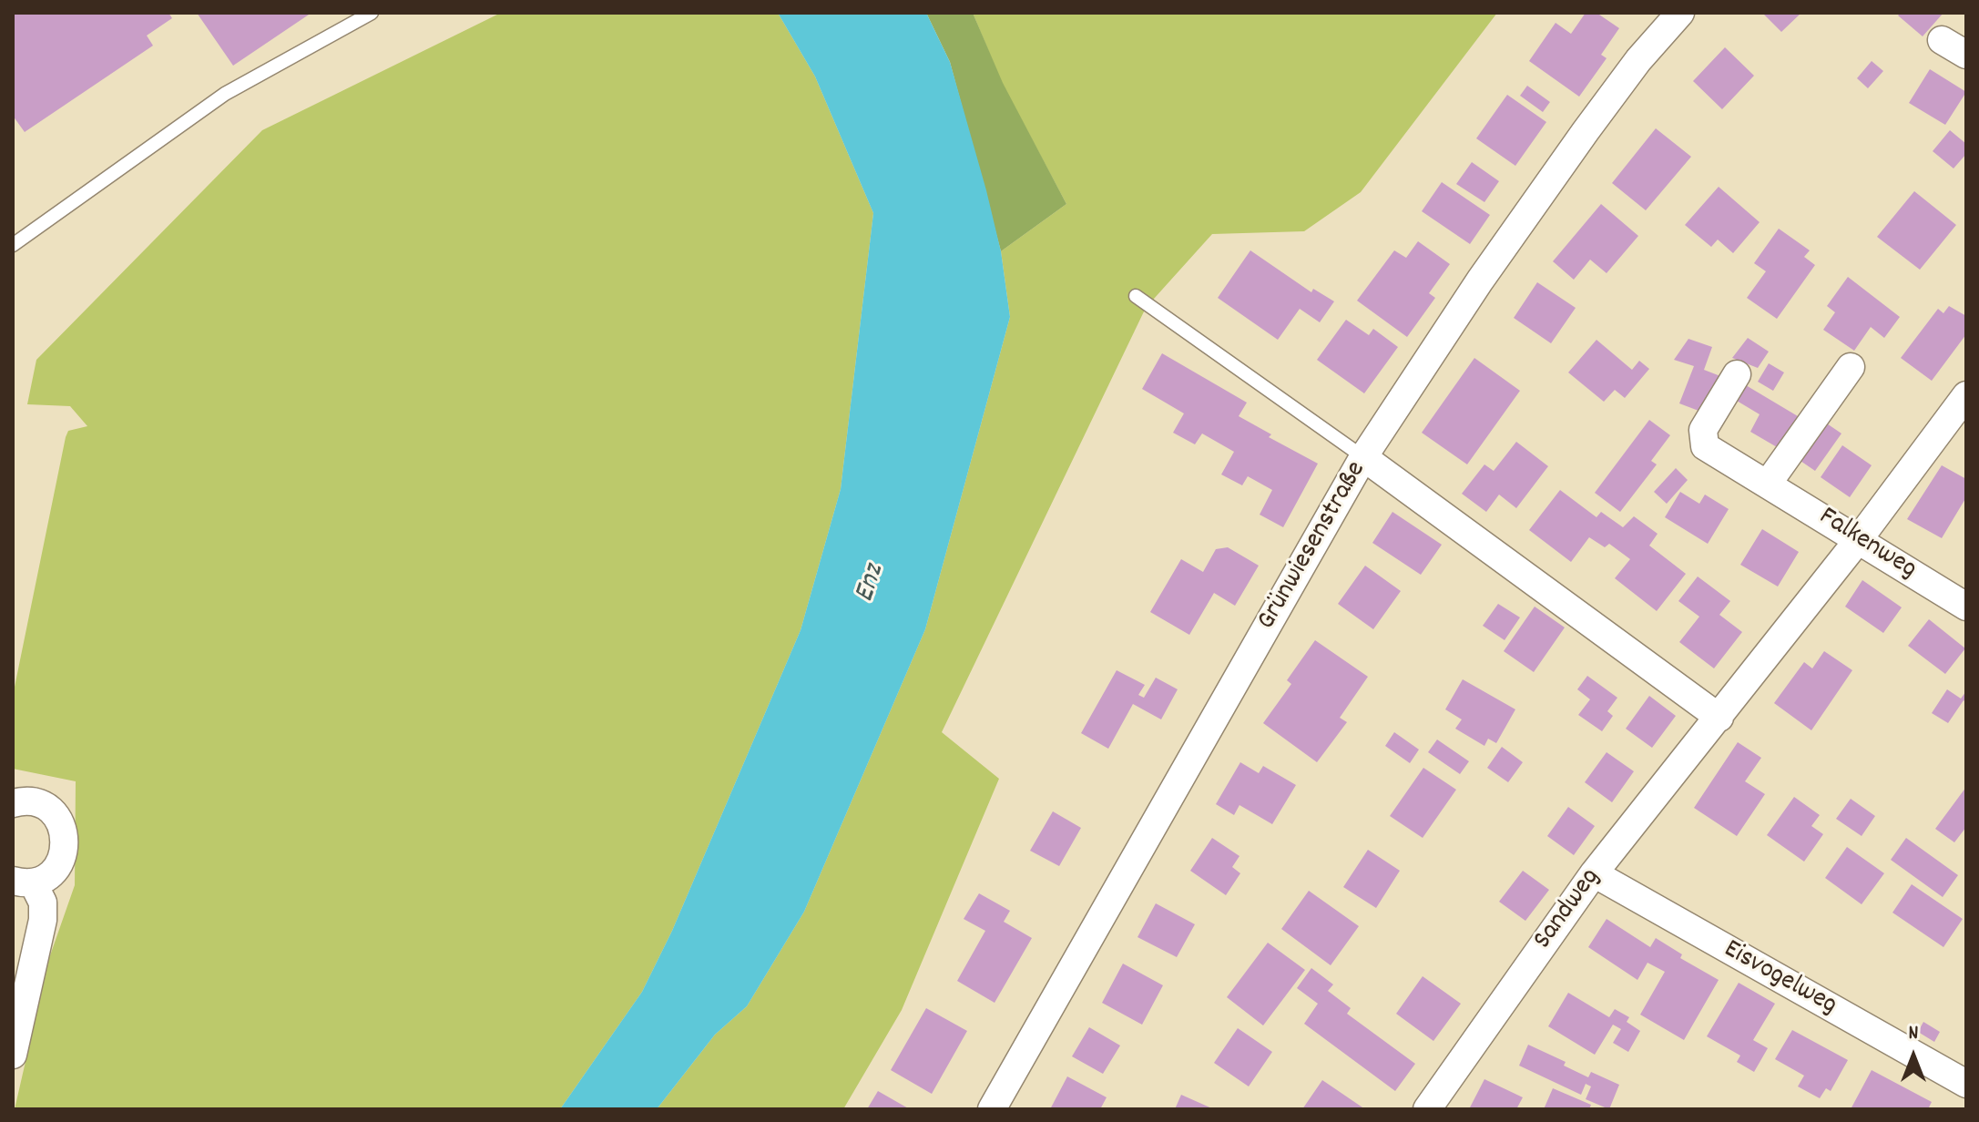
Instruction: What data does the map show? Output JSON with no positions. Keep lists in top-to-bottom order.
{
  "streets": {
    "street": [
      "Falkenweg",
      "Grünwiesenstraße",
      "Sandweg",
      "Eisvogelweg"
    ]
  },
  "crossings": [
    ["Falkenweg", "Sandweg"],
    ["Sandweg", "Eisvogelweg"]
  ],
  "water": ["Enz"],
  "north": "top"
}
